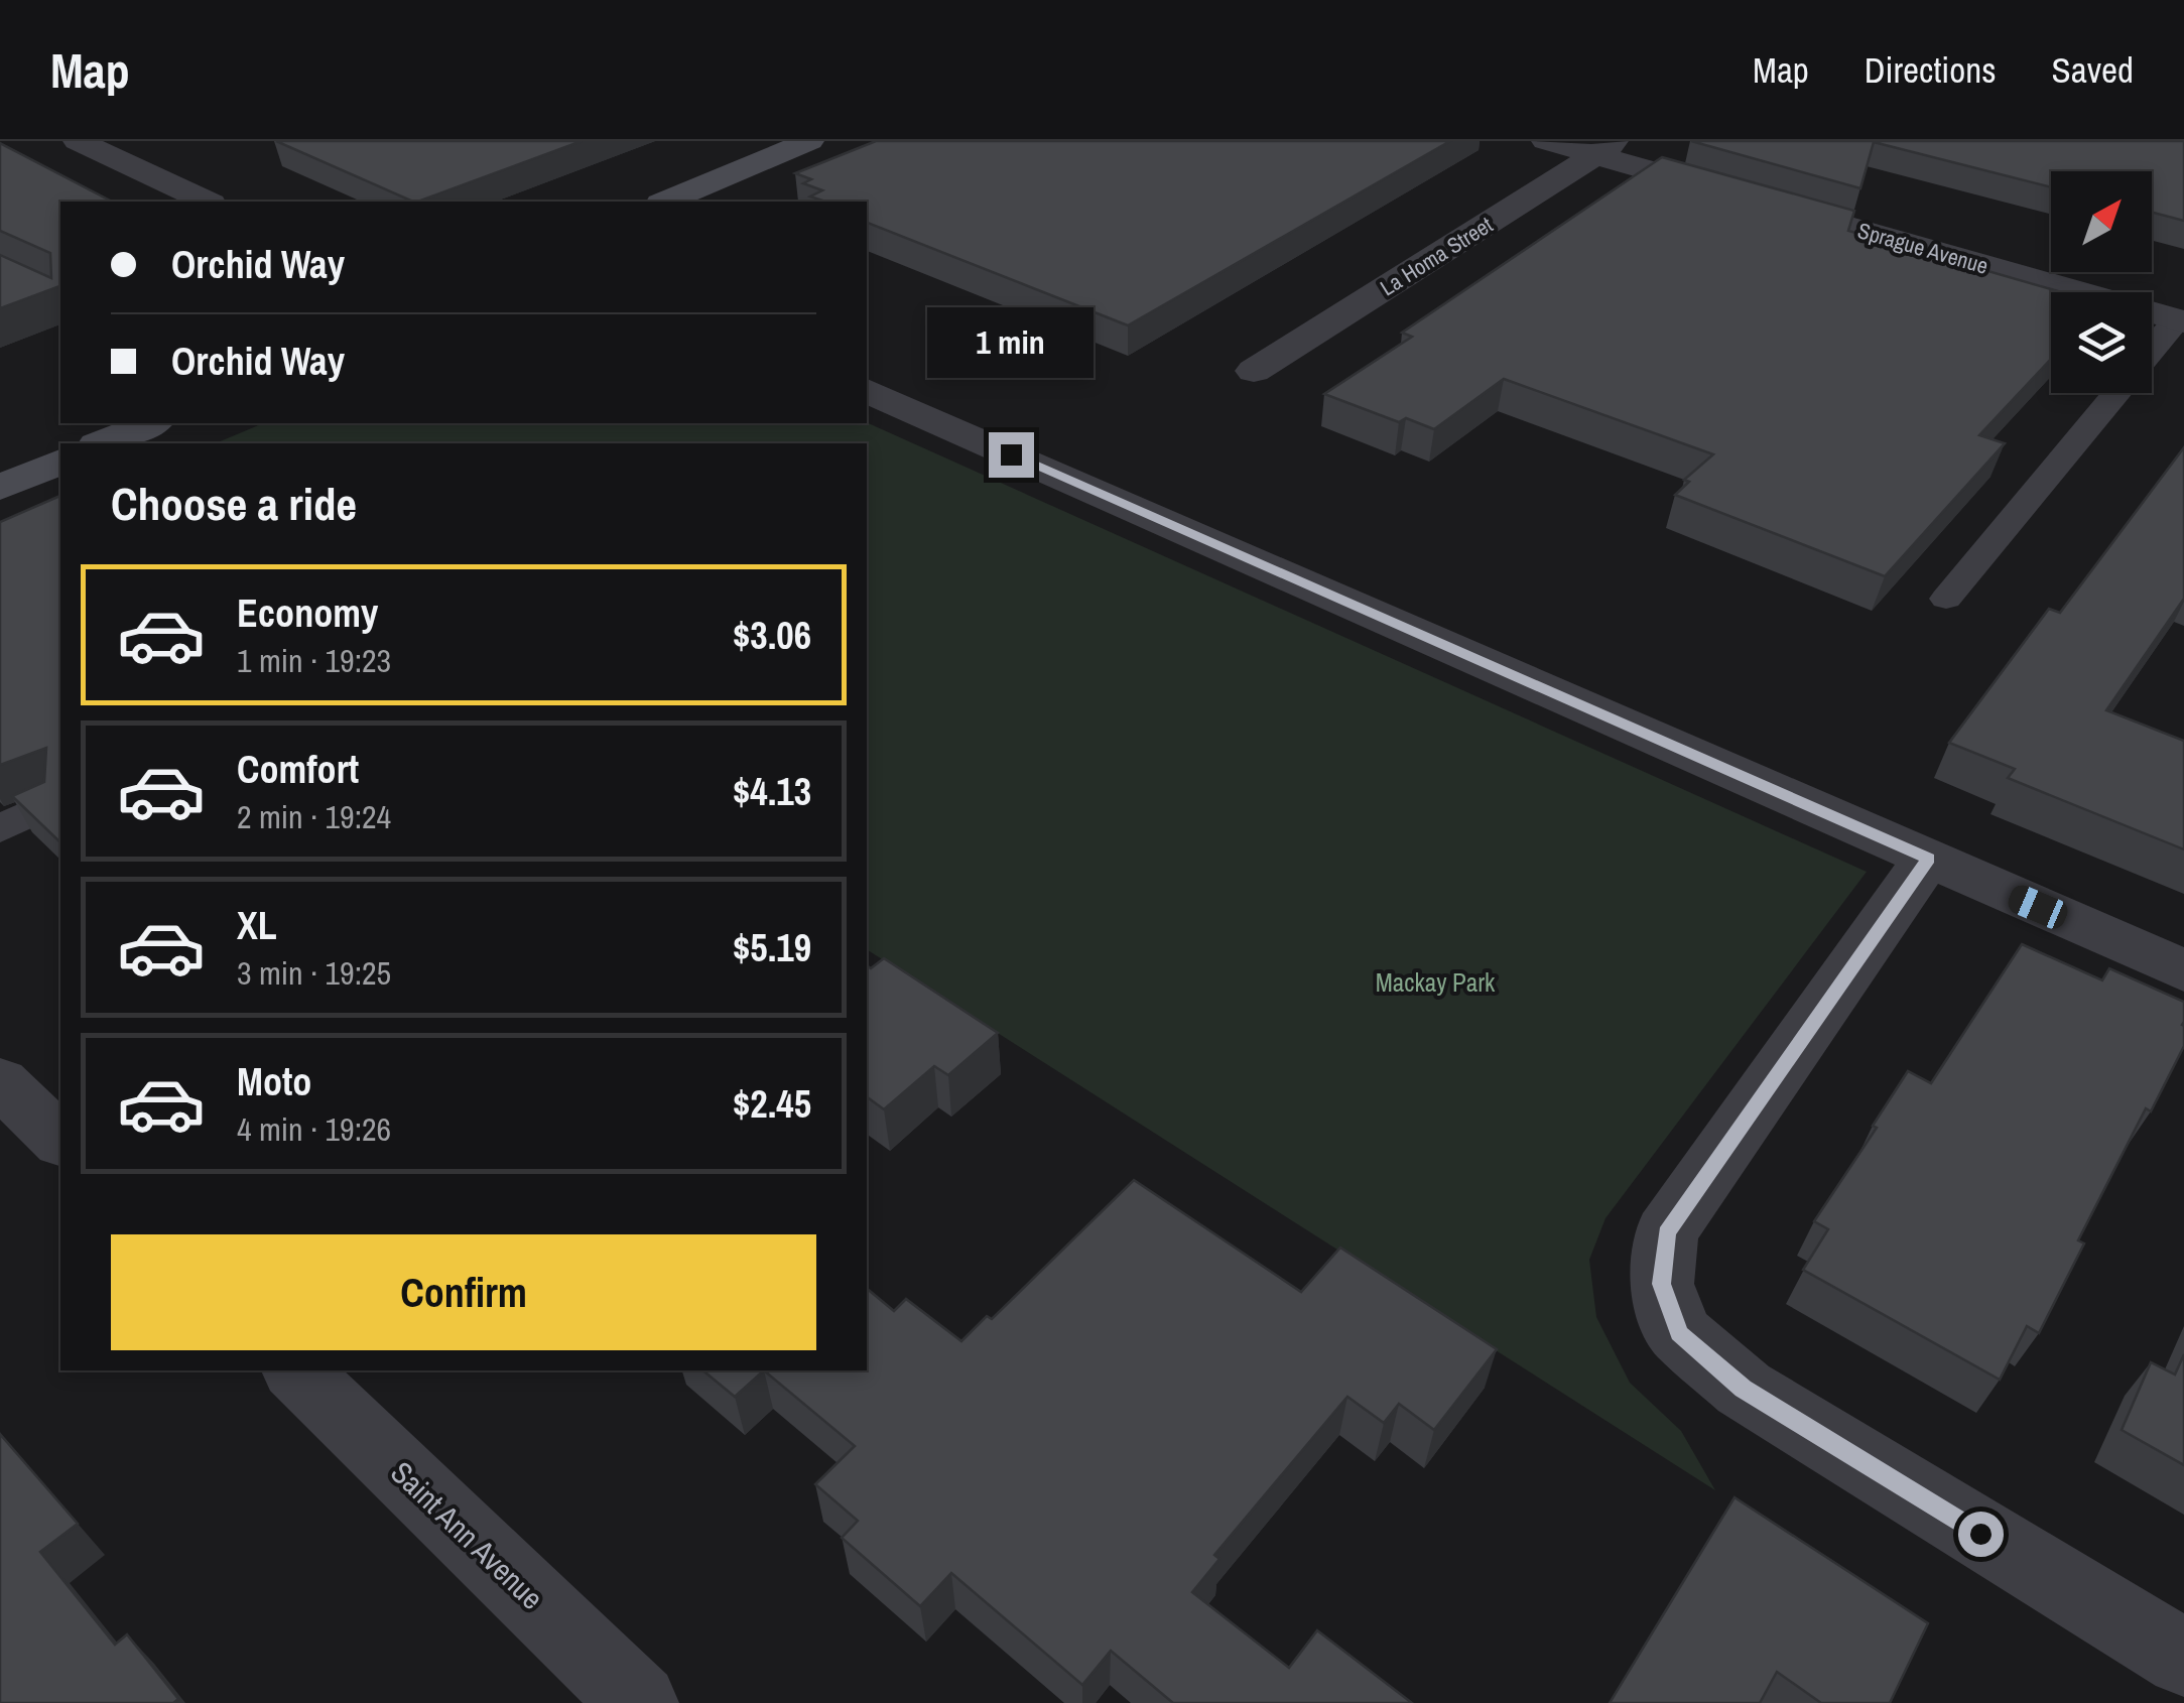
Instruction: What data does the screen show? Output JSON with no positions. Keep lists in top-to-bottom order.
{
  "streets": {
    "street": ["Sprague Avenue", "La Homa Street", "Saint Ann Avenue"]
  },
  "crossings": [
    ["Sprague Avenue", "La Homa Street"]
  ],
  "parks": ["Mackay Park"],
  "north": "top right",
  "page": {
    "header": "Map",
    "nav": ["Map", "Directions", "Saved"],
    "banner": ["Orchid Way", "Orchid Way"],
    "bubble": "1 min",
    "heading": "Choose a ride",
    "list": [
      {
        "name": "Economy",
        "note": "1 min · 19:23",
        "value": "$3.06"
      },
      {
        "name": "Comfort",
        "note": "2 min · 19:24",
        "value": "$4.13"
      },
      {
        "name": "XL",
        "note": "3 min · 19:25",
        "value": "$5.19"
      },
      {
        "name": "Moto",
        "note": "4 min · 19:26",
        "value": "$2.45"
      }
    ],
    "buttons": "Confirm"
  }
}
